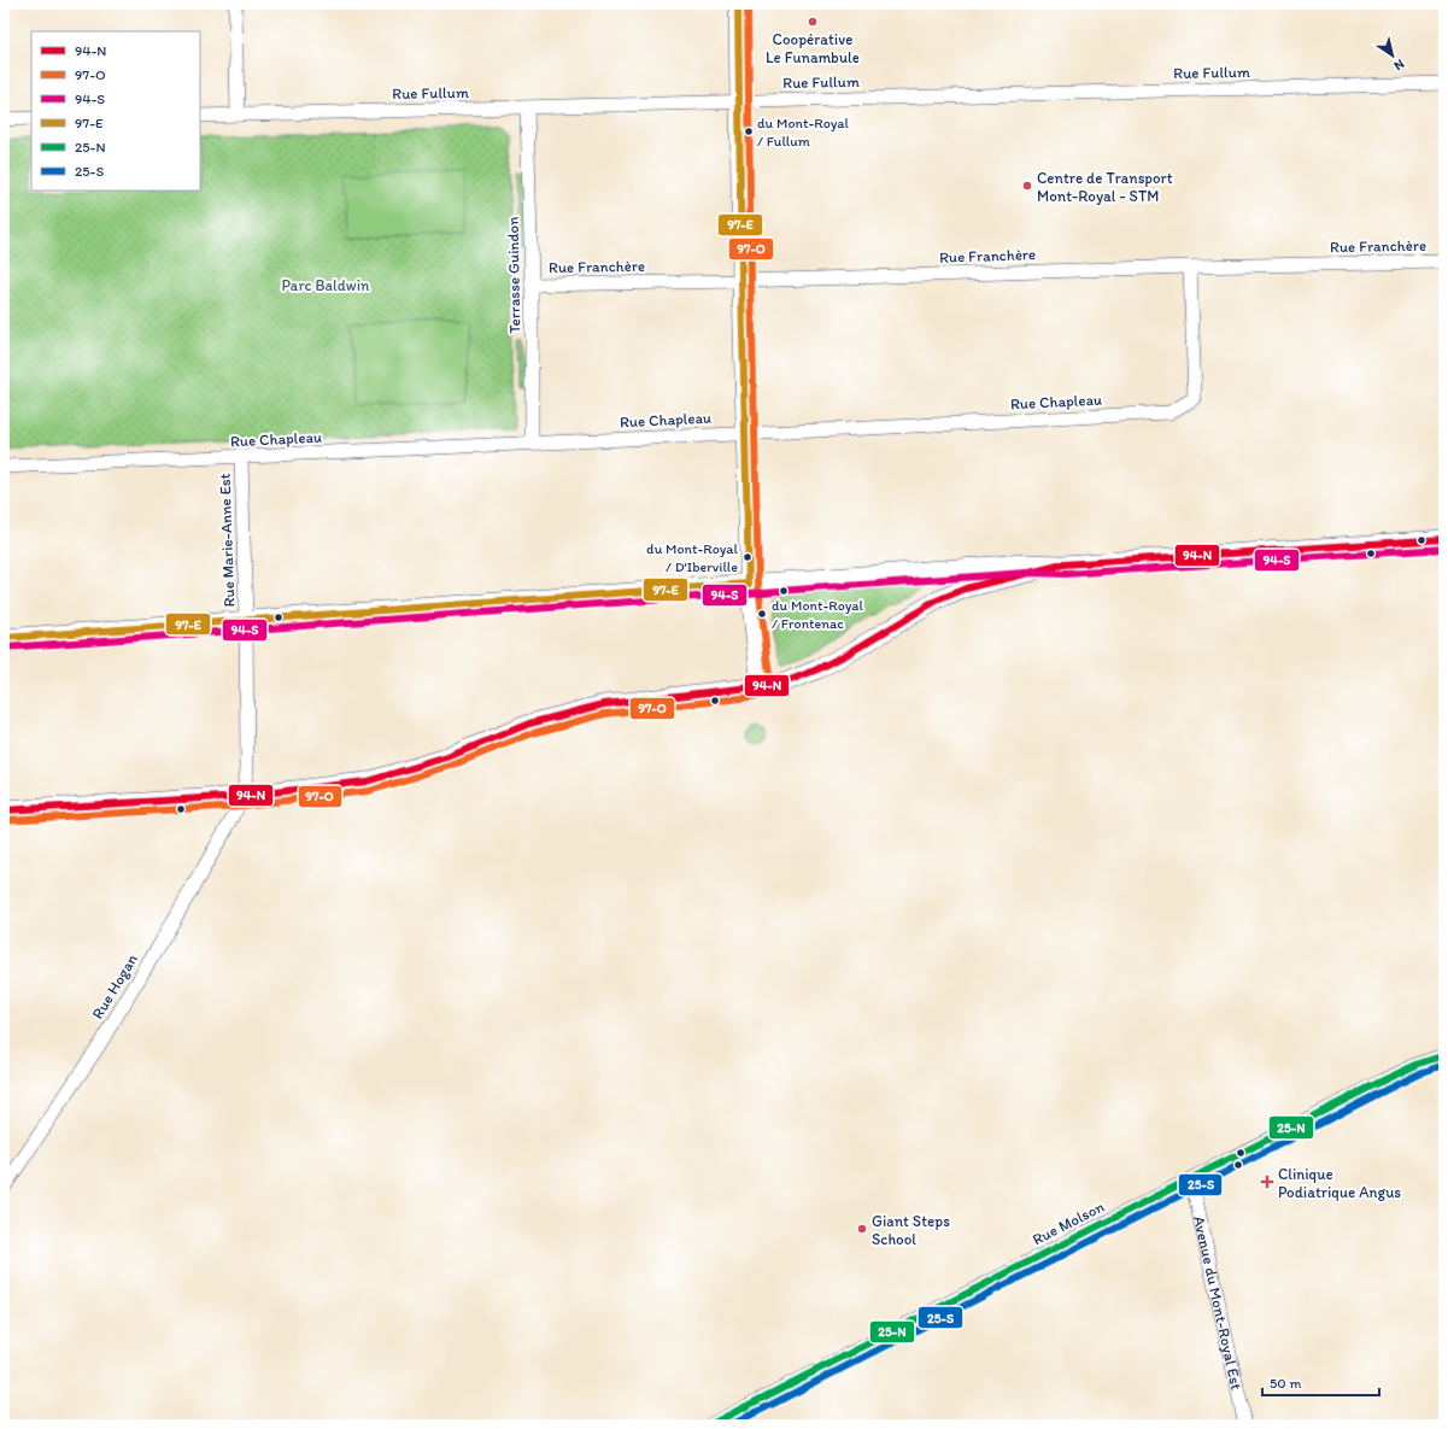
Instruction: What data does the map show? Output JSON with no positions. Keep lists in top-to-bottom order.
{
  "streets": {
    "street": [
      "Rue Fullum",
      "Rue Franchère",
      "Terrasse Guindon",
      "Rue Chapleau",
      "Rue Marie-Anne Est",
      "Rue Hogan",
      "Rue Molson",
      "Avenue du Mont-Royal Est"
    ]
  },
  "crossings": [
    ["Rue Fullum", "Terrasse Guindon"],
    ["Rue Franchère", "Terrasse Guindon"],
    ["Rue Franchère", "Rue Chapleau"],
    ["Terrasse Guindon", "Rue Chapleau"],
    ["Rue Chapleau", "Rue Marie-Anne Est"],
    ["Rue Marie-Anne Est", "Rue Hogan"],
    ["Rue Molson", "Avenue du Mont-Royal Est"]
  ],
  "parks": ["Parc Baldwin"],
  "places": {
    "other": [
      "Coopérative Le Funambule",
      "du Mont-Royal / Fullum",
      "Centre de Transport Mont-Royal - STM",
      "du Mont-Royal / D'Iberville",
      "du Mont-Royal / Frontenac",
      "Giant Steps School"
    ],
    "health": ["Clinique Podiatrique Angus"]
  },
  "lines": [
    "transit line 97-O",
    "transit line 97-E",
    "transit line 94-N",
    "transit line 94-S",
    "transit line 25-N",
    "transit line 25-S"
  ],
  "legend": [
    "94-N",
    "97-O",
    "94-S",
    "97-E",
    "25-N",
    "25-S"
  ],
  "scale_bar": "50 m",
  "north": "bottom right"
}
